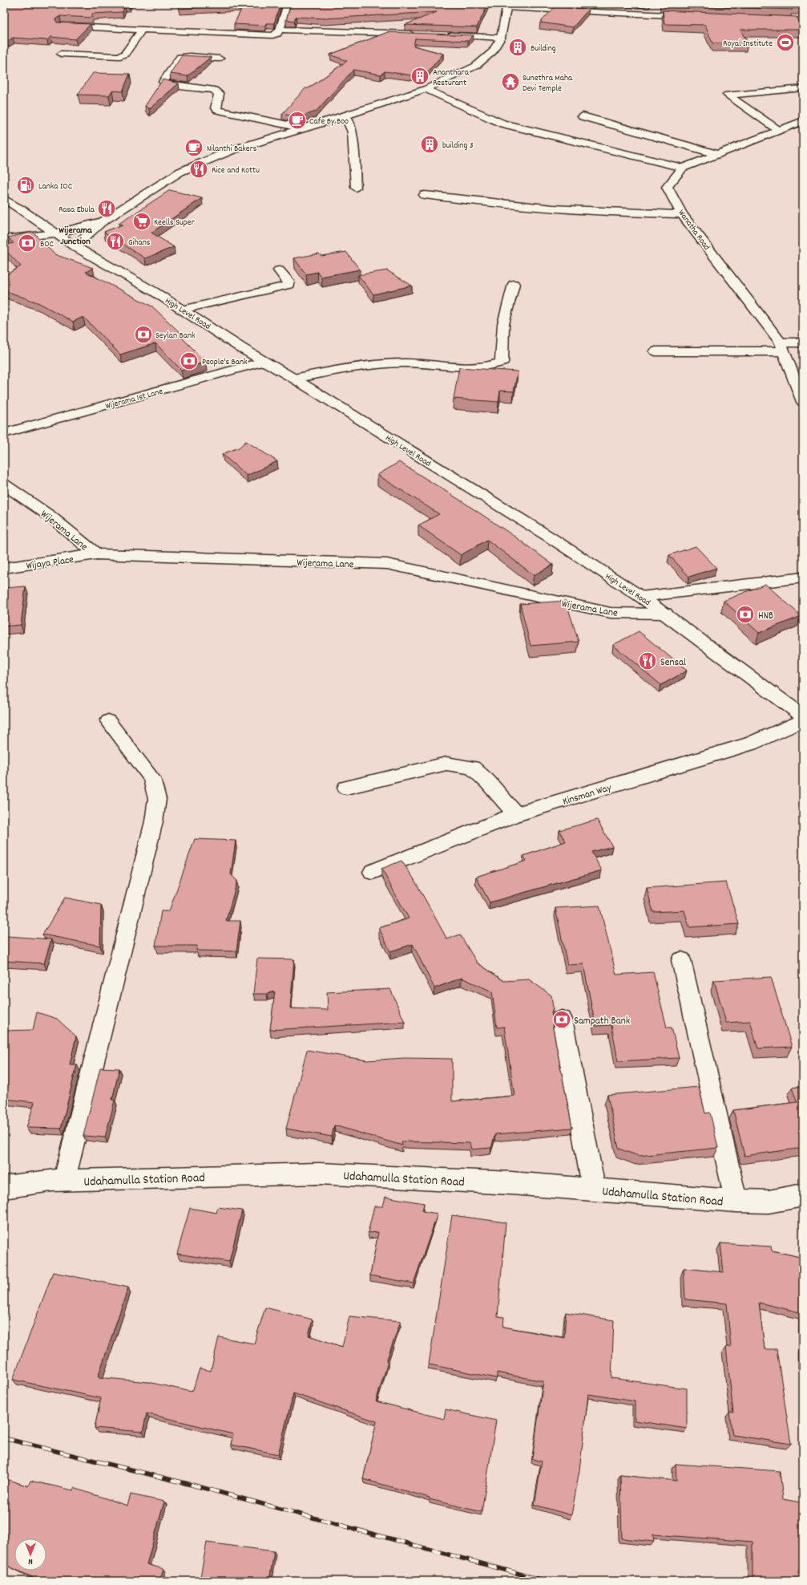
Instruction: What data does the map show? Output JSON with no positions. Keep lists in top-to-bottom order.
{
  "streets": {
    "main road": [
      "Wanatha Road",
      "High Level Road",
      "Wijerama 1st Lane",
      "Wijerama Lane",
      "Wijaya Place",
      "Kinsman Way",
      "Udahamulla Station Road"
    ]
  },
  "crossings": [
    ["High Level Road", "Wijerama 1st Lane"],
    ["High Level Road", "Wijerama Lane"],
    ["Wijerama Lane", "Wijaya Place"]
  ],
  "districts": ["Wijerama Junction"],
  "places": {
    "sports": ["Royal Institute"],
    "building": ["Building", "Ananthara Resturant", "building 3"],
    "temple": ["Sunethra Maha Devi Temple"],
    "cafe": ["Cafe By Boo", "Nilanthi Bakers"],
    "restaurant": [
      "Rice and Kottu",
      "Rasa Ebula",
      "Gihans",
      "Sensal"
    ],
    "fuel station": ["Lanka IOC"],
    "supermarket": ["Keells Super"],
    "bank": [
      "BOC",
      "Seylan Bank",
      "People's Bank",
      "HNB",
      "Sampath Bank"
    ]
  },
  "north": "bottom"
}
